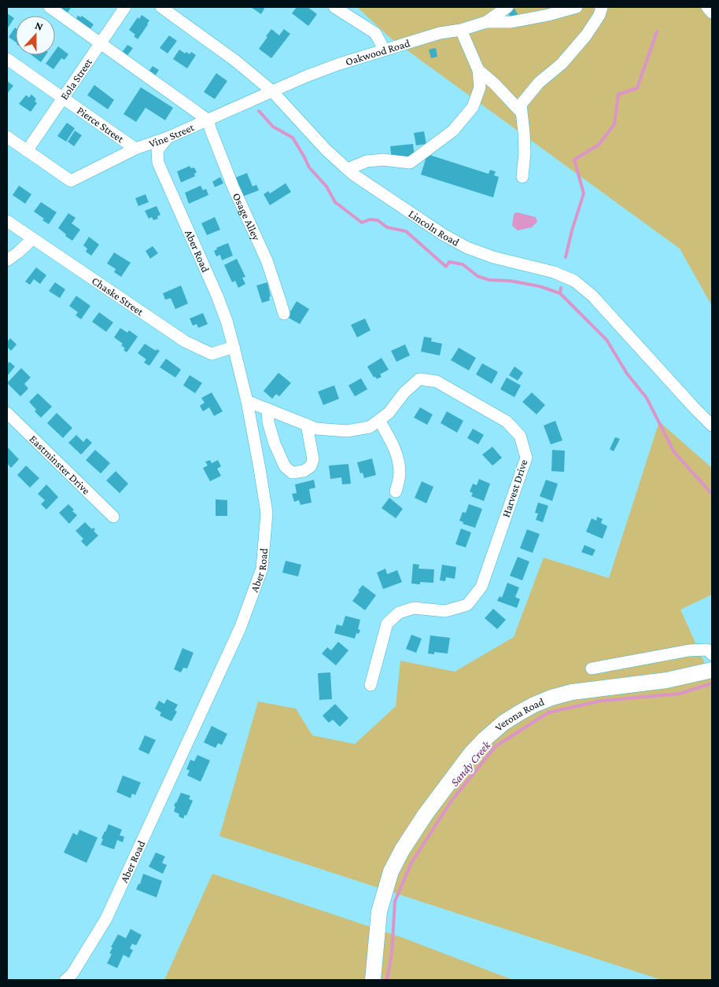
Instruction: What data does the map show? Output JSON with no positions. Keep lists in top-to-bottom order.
{
  "streets": {
    "main road": ["Verona Road"],
    "street": [
      "Oakwood Road",
      "Eola Street",
      "Pierce Street",
      "Vine Street",
      "Osage Alley",
      "Lincoln Road",
      "Aber Road",
      "Chaske Street",
      "Eastminster Drive",
      "Harvest Drive"
    ]
  },
  "crossings": [
    ["Oakwood Road", "Vine Street"],
    ["Oakwood Road", "Lincoln Road"],
    ["Eola Street", "Pierce Street"],
    ["Eola Street", "Vine Street"],
    ["Pierce Street", "Vine Street"],
    ["Vine Street", "Osage Alley"],
    ["Vine Street", "Lincoln Road"],
    ["Vine Street", "Aber Road"],
    ["Aber Road", "Chaske Street"],
    ["Aber Road", "Harvest Drive"]
  ],
  "water": ["Sandy Creek"],
  "north": "top"
}
